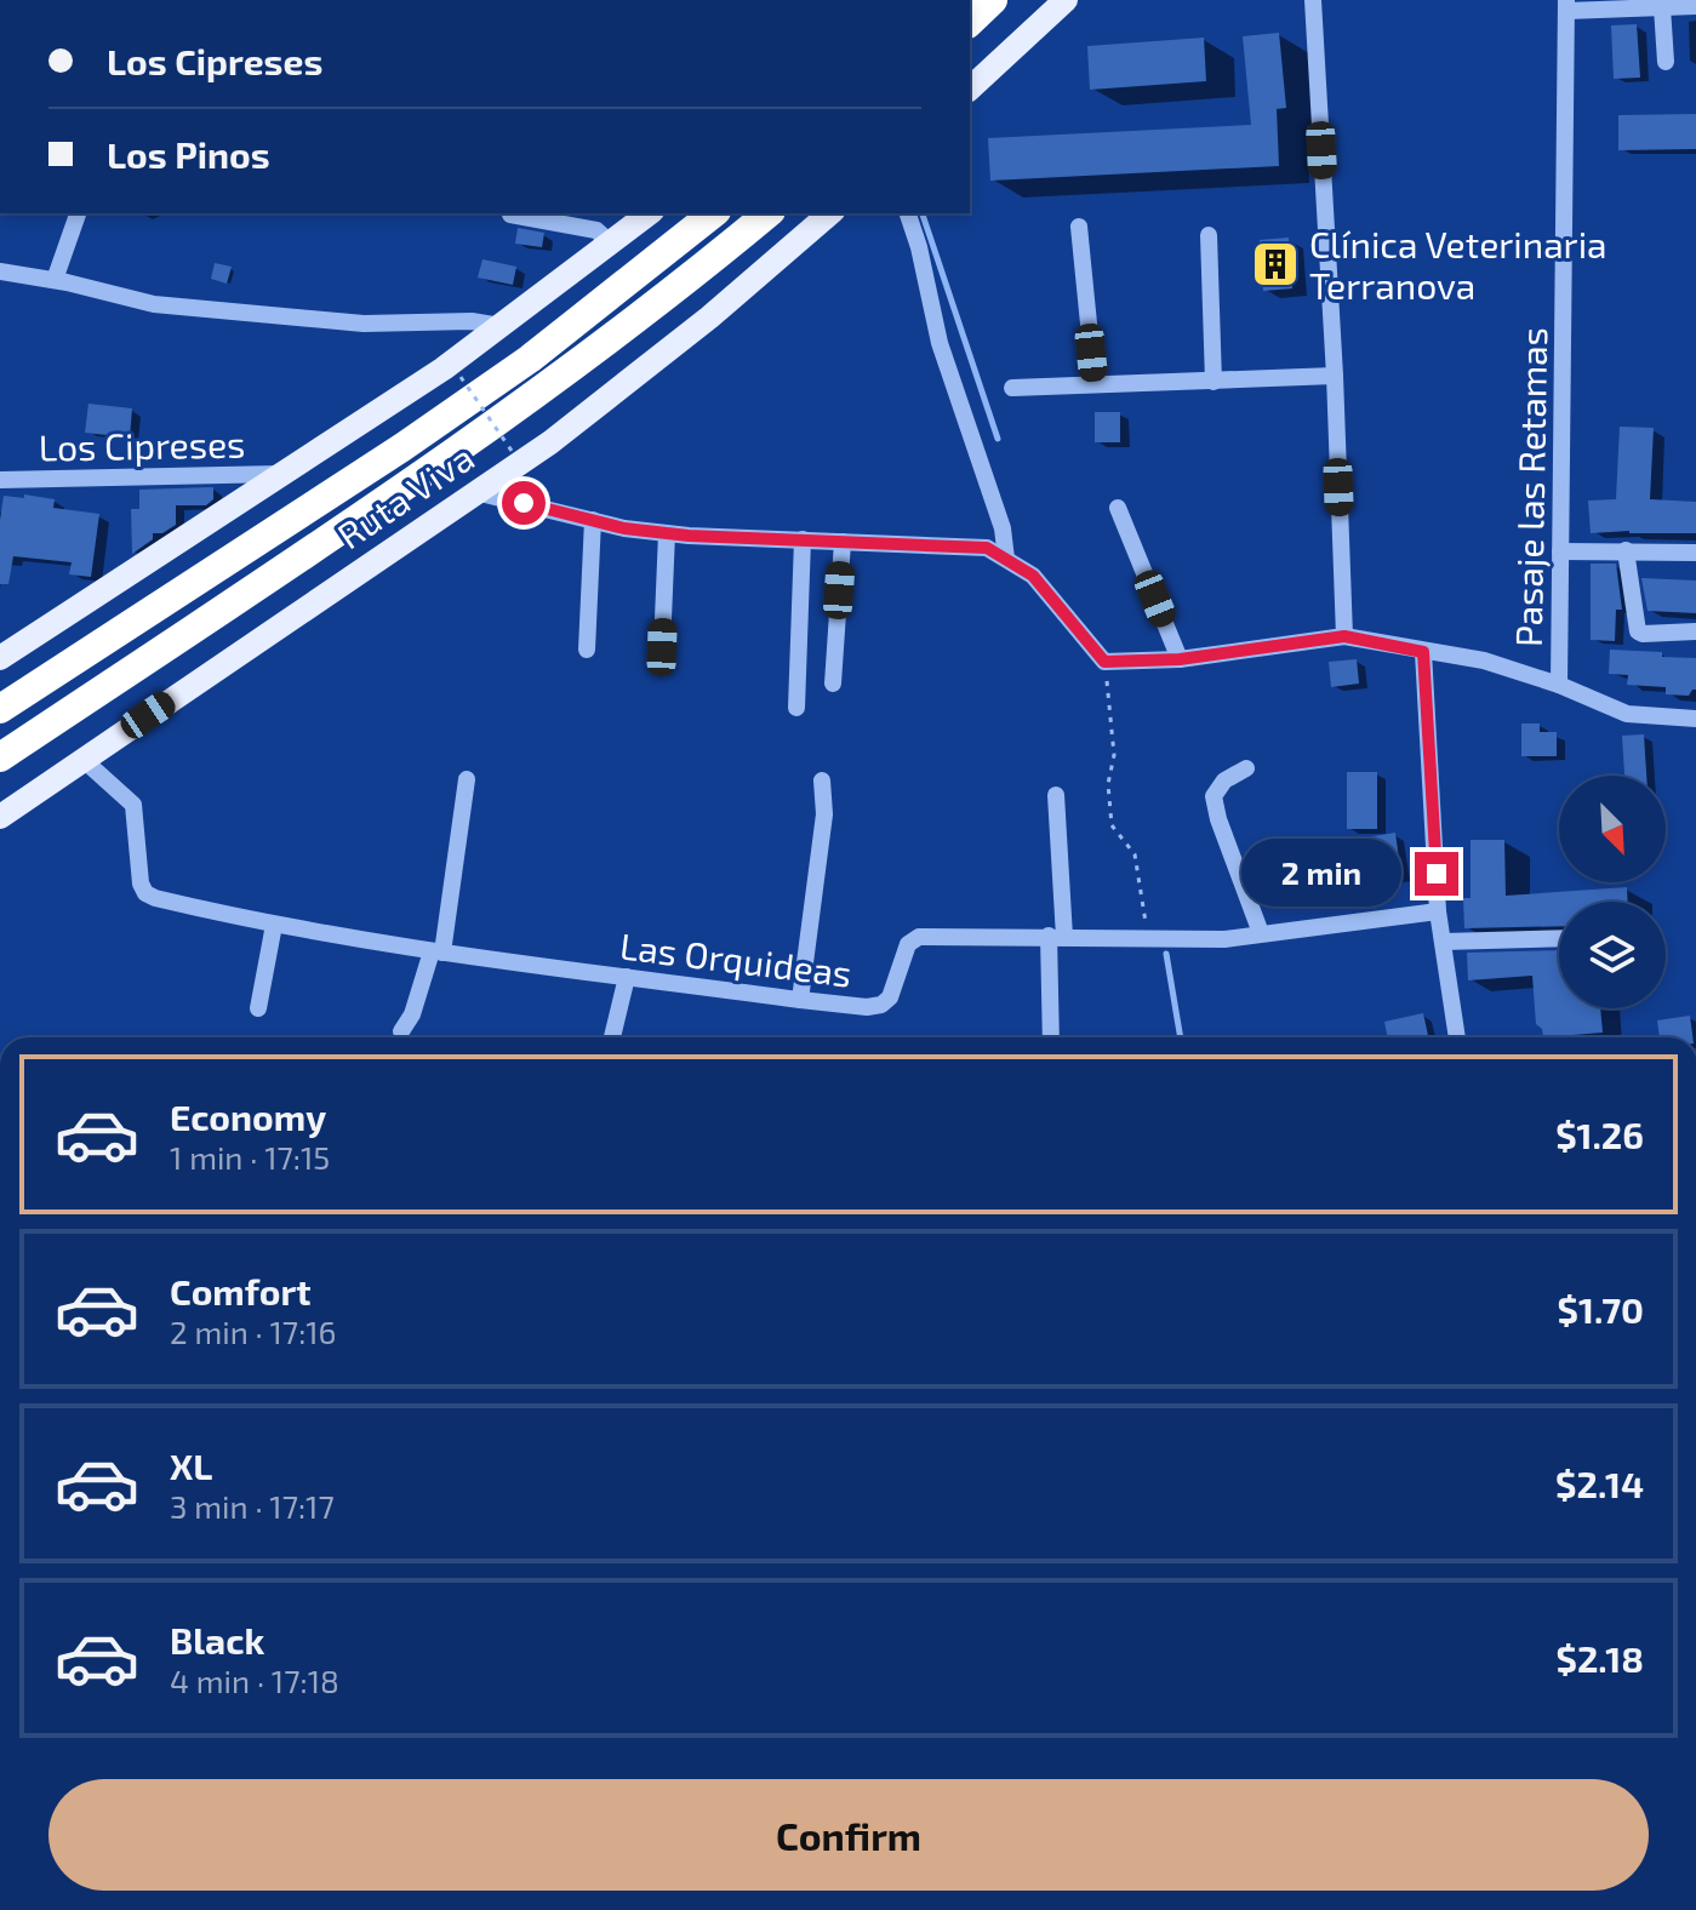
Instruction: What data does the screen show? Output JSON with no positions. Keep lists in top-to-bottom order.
{
  "streets": {
    "highway": ["Ruta Viva"],
    "street": ["Los Cipreses", "Pasaje las Retamas", "Las Orquideas"]
  },
  "crossings": [
    ["Ruta Viva", "Las Orquideas"]
  ],
  "places": {
    "building": ["Clínica Veterinaria Terranova"]
  },
  "north": "bottom right",
  "page": {
    "banner": ["Los Cipreses", "Los Pinos"],
    "bubble": "2 min",
    "list": [
      {
        "name": "Economy",
        "note": "1 min · 17:15",
        "value": "$1.26"
      },
      {
        "name": "Comfort",
        "note": "2 min · 17:16",
        "value": "$1.70"
      },
      {
        "name": "XL",
        "note": "3 min · 17:17",
        "value": "$2.14"
      },
      {
        "name": "Black",
        "note": "4 min · 17:18",
        "value": "$2.18"
      }
    ],
    "buttons": "Confirm"
  }
}
